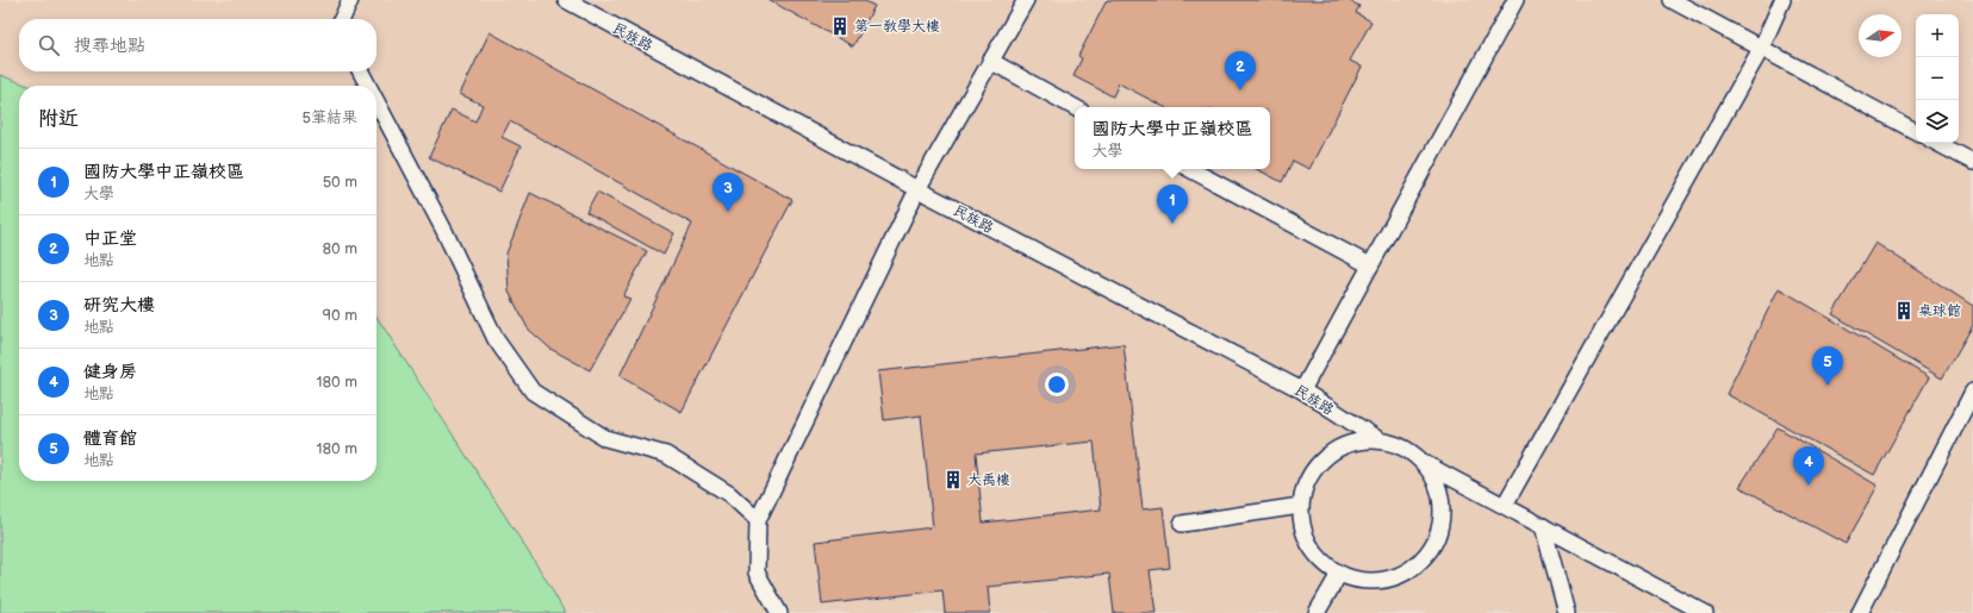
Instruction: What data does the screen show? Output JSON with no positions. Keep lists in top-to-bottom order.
{
  "streets": {
    "lane": ["民族路"]
  },
  "places": {
    "building": ["第一教學大樓", "桌球館", "大禹樓"]
  },
  "north": "right",
  "page": {
    "map_buttons": ["+", "−"],
    "search": "搜尋地點",
    "pins": [
      "2",
      "3",
      "1",
      "5",
      "4"
    ],
    "heading": ["附近", "5筆結果"],
    "popup": ["國防大學中正嶺校區", "大學"],
    "list": [
      {
        "mark": "1",
        "name": "國防大學中正嶺校區",
        "note": "大學",
        "value": "50 m"
      },
      {
        "mark": "2",
        "name": "中正堂",
        "note": "地點",
        "value": "80 m"
      },
      {
        "mark": "3",
        "name": "研究大樓",
        "note": "地點",
        "value": "90 m"
      },
      {
        "mark": "4",
        "name": "健身房",
        "note": "地點",
        "value": "180 m"
      },
      {
        "mark": "5",
        "name": "體育館",
        "note": "地點",
        "value": "180 m"
      }
    ]
  }
}
